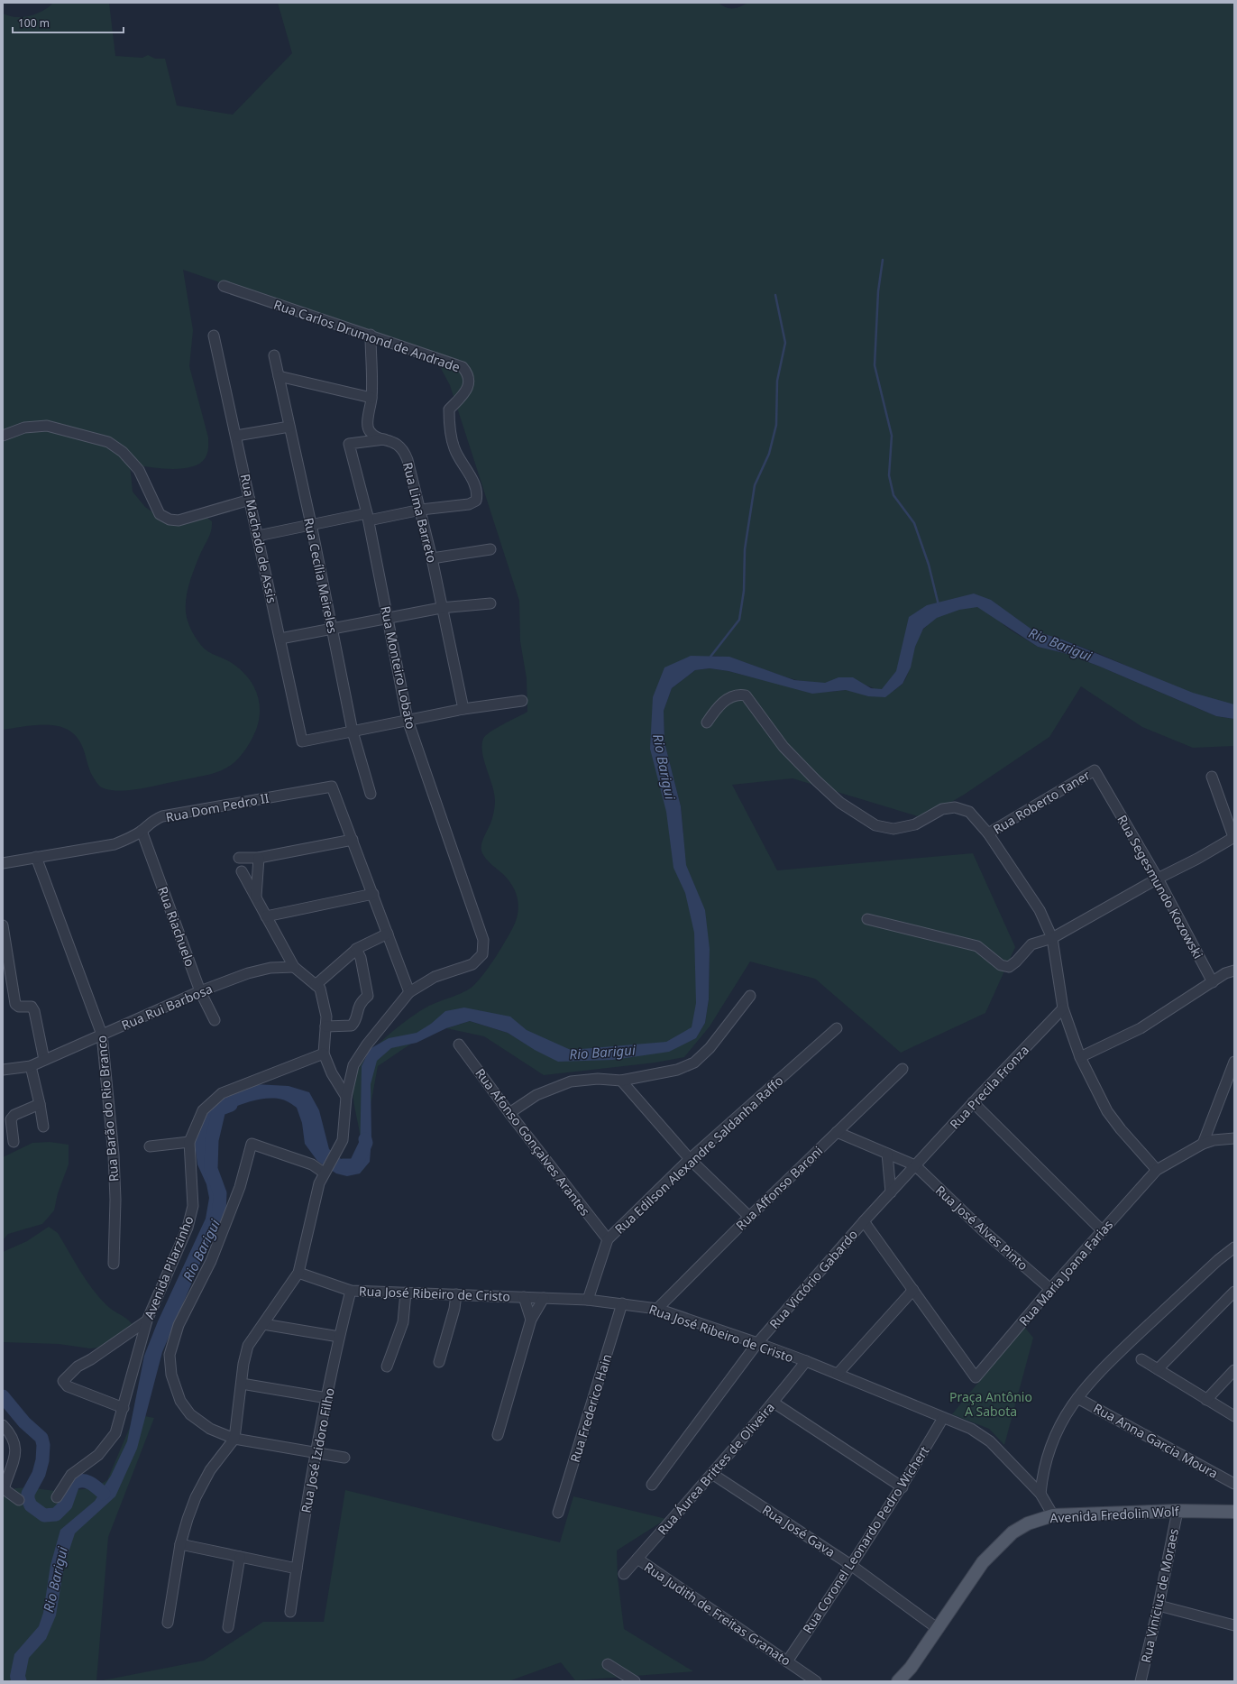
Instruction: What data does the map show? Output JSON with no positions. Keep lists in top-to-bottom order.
{
  "streets": {
    "main road": ["Avenida Fredolin Wolf"],
    "street": [
      "Rua Carlos Drumond de Andrade",
      "Rua Lima Barreto",
      "Rua Machado de Assis",
      "Rua Cecília Meireles",
      "Rua Monteiro Lobato",
      "Rua Roberto Taner",
      "Rua Dom Pedro II",
      "Rua Segesmundo Kozowski",
      "Rua Riachuelo",
      "Rua Rui Barbosa",
      "Rua Precila Fronza",
      "Rua Barão do Rio Branco",
      "Rua Afonso Gonçalves Arantes",
      "Rua Edilson Alexandre Saldanha Raffo",
      "Rua Affonso Baroni",
      "Rua José Alves Pinto",
      "Avenida Pilarzinho",
      "Rua Maria Joana Farias",
      "Rua Victório Gabardo",
      "Rua José Ribeiro de Cristo",
      "Rua Frederico Hain",
      "Rua Anna Garcia Moura",
      "Rua José Izidoro Filho",
      "Rua Áurea Brittes de Oliveira",
      "Rua José Gava",
      "Rua Coronel Leonardo Pedro Wichert",
      "Rua Vinícius de Moraes",
      "Rua Judith de Freitas Granato"
    ]
  },
  "crossings": [
    ["Rua Carlos Drumond de Andrade", "Rua Lima Barreto"],
    ["Rua Lima Barreto", "Rua Monteiro Lobato"],
    ["Rua Machado de Assis", "Rua Cecília Meireles"],
    ["Rua Roberto Taner", "Rua Segesmundo Kozowski"],
    ["Rua Dom Pedro II", "Rua Riachuelo"],
    ["Rua Dom Pedro II", "Rua Barão do Rio Branco"],
    ["Rua Riachuelo", "Rua Rui Barbosa"],
    ["Rua Rui Barbosa", "Rua Barão do Rio Branco"],
    ["Rua Precila Fronza", "Rua José Alves Pinto"],
    ["Rua Precila Fronza", "Rua Victório Gabardo"],
    ["Rua Afonso Gonçalves Arantes", "Rua Edilson Alexandre Saldanha Raffo"],
    ["Rua Edilson Alexandre Saldanha Raffo", "Rua José Ribeiro de Cristo"],
    ["Rua Affonso Baroni", "Rua José Ribeiro de Cristo"],
    ["Rua José Alves Pinto", "Rua Maria Joana Farias"],
    ["Rua José Alves Pinto", "Rua Victório Gabardo"],
    ["Rua Victório Gabardo", "Rua José Ribeiro de Cristo"],
    ["Rua José Ribeiro de Cristo", "Rua Frederico Hain"],
    ["Rua José Ribeiro de Cristo", "Rua José Izidoro Filho"],
    ["Rua José Ribeiro de Cristo", "Rua Áurea Brittes de Oliveira"],
    ["Rua José Ribeiro de Cristo", "Avenida Fredolin Wolf"],
    ["Rua José Ribeiro de Cristo", "Rua Coronel Leonardo Pedro Wichert"],
    ["Rua Áurea Brittes de Oliveira", "Rua José Gava"],
    ["Rua Áurea Brittes de Oliveira", "Rua Judith de Freitas Granato"],
    ["Avenida Fredolin Wolf", "Rua José Gava"],
    ["Avenida Fredolin Wolf", "Rua Vinícius de Moraes"],
    ["Rua José Gava", "Rua Coronel Leonardo Pedro Wichert"],
    ["Rua Coronel Leonardo Pedro Wichert", "Rua Judith de Freitas Granato"]
  ],
  "water": ["Rio Barigui"],
  "parks": ["Praça Antônio A Sabota"],
  "scale_bar": "100 m"
}
